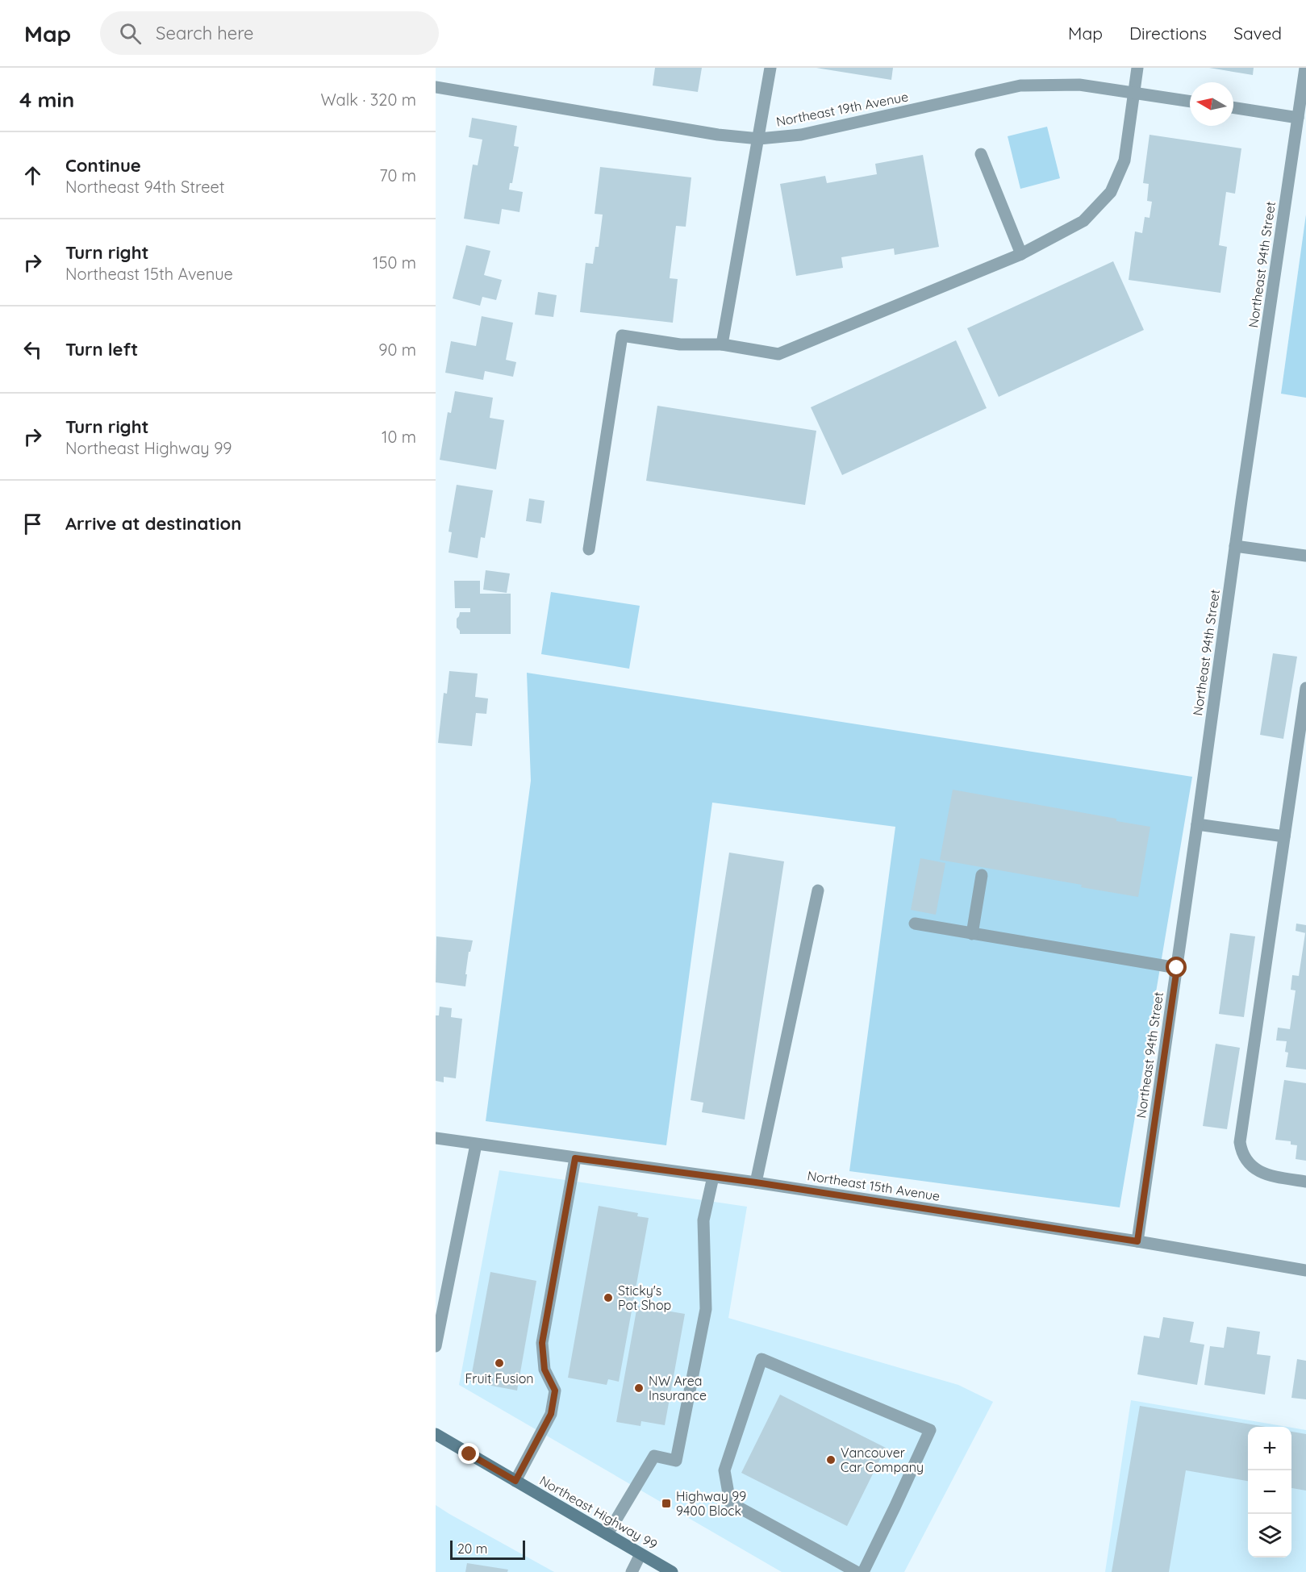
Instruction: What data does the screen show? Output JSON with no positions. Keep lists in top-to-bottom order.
{
  "streets": {
    "main road": ["Northeast Highway 99"],
    "street": ["Northeast 19th Avenue", "Northeast 94th Street", "Northeast 15th Avenue"]
  },
  "crossings": [
    ["Northeast 94th Street", "Northeast 15th Avenue"]
  ],
  "places": {
    "other": [
      "Sticky's Pot Shop",
      "Fruit Fusion",
      "NW Area Insurance",
      "Vancouver Car Company"
    ],
    "transit": ["Highway 99 9400 Block"]
  },
  "scale_bar": "20 m",
  "north": "left",
  "page": {
    "header": "Map",
    "search": "Search here",
    "nav": ["Map", "Directions", "Saved"],
    "heading": ["4 min", "Walk · 320 m"],
    "list": [
      ["Continue", "Northeast 94th Street", "70 m"],
      ["Turn right", "Northeast 15th Avenue", "150 m"],
      ["Turn left", "90 m"],
      ["Turn right", "Northeast Highway 99", "10 m"],
      "Arrive at destination"
    ],
    "map_buttons": ["+", "−"],
    "scale": "20 m"
  }
}
